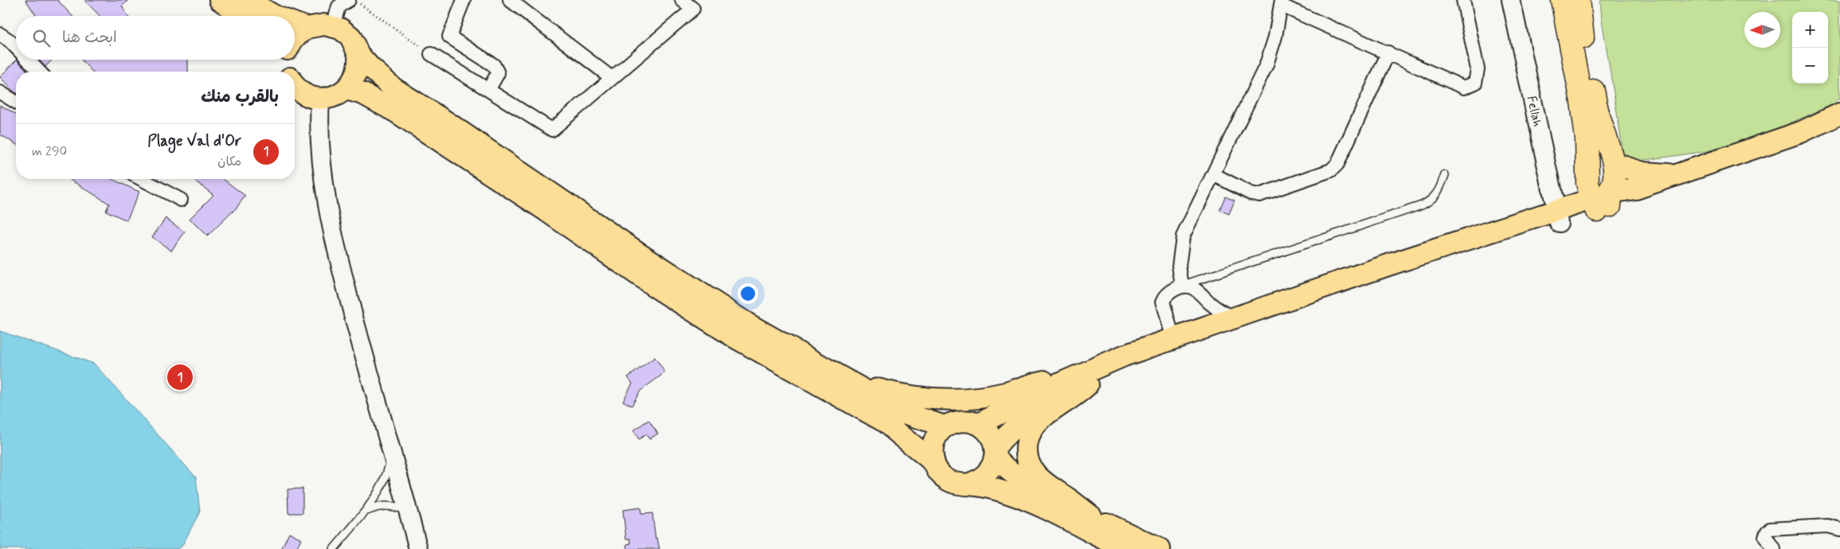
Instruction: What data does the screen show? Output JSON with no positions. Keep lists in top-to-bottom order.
{
  "streets": {
    "main road": ["Fellah"]
  },
  "north": "left",
  "page": {
    "map_buttons": ["+", "−"],
    "search": "ابحث هنا",
    "heading": "بالقرب منك",
    "list": [
      {
        "mark": "1",
        "name": "Plage Val d'Or",
        "note": "مكان",
        "value": "290 m"
      }
    ],
    "pins": "1"
  }
}
